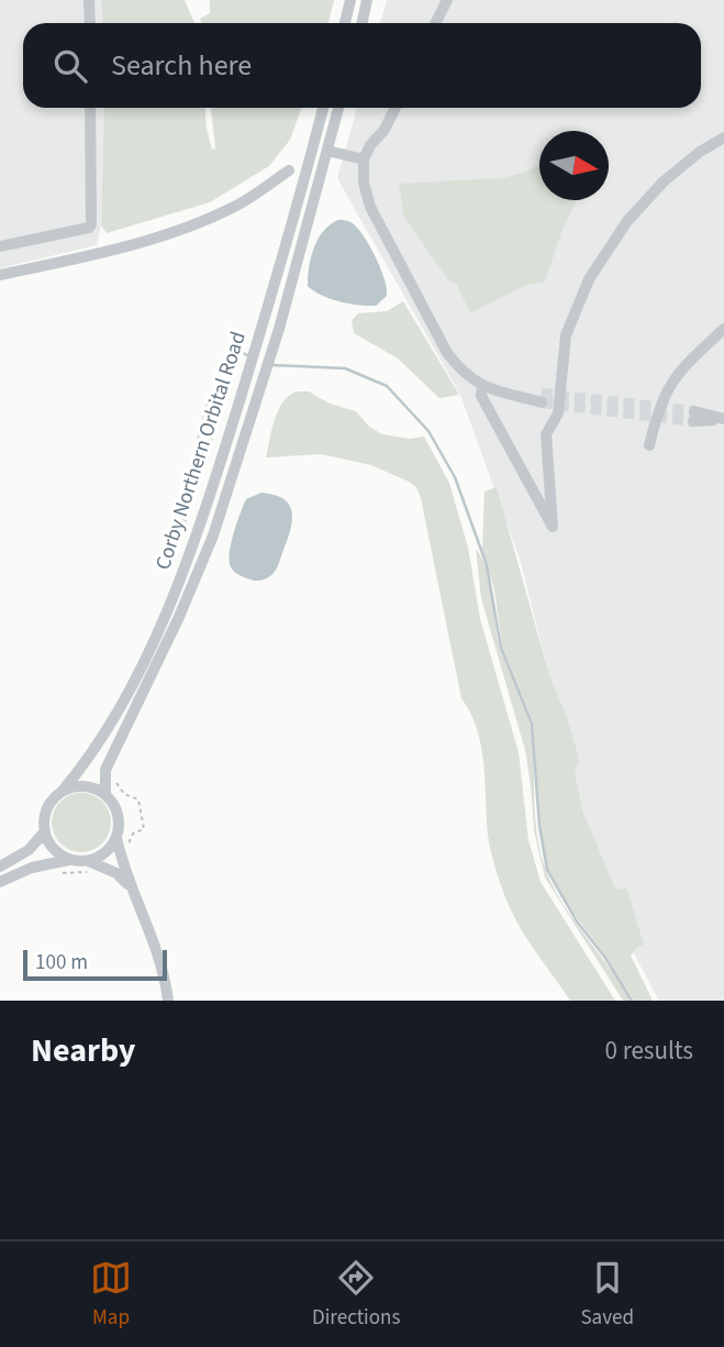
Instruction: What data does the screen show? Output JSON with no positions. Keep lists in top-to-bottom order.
{
  "streets": {
    "street": ["Corby Northern Orbital Road"]
  },
  "scale_bar": "100 m",
  "north": "right",
  "page": {
    "search": "Search here",
    "scale": "100 m",
    "heading": ["Nearby", "0 results"],
    "nav": ["Map", "Directions", "Saved"]
  }
}
